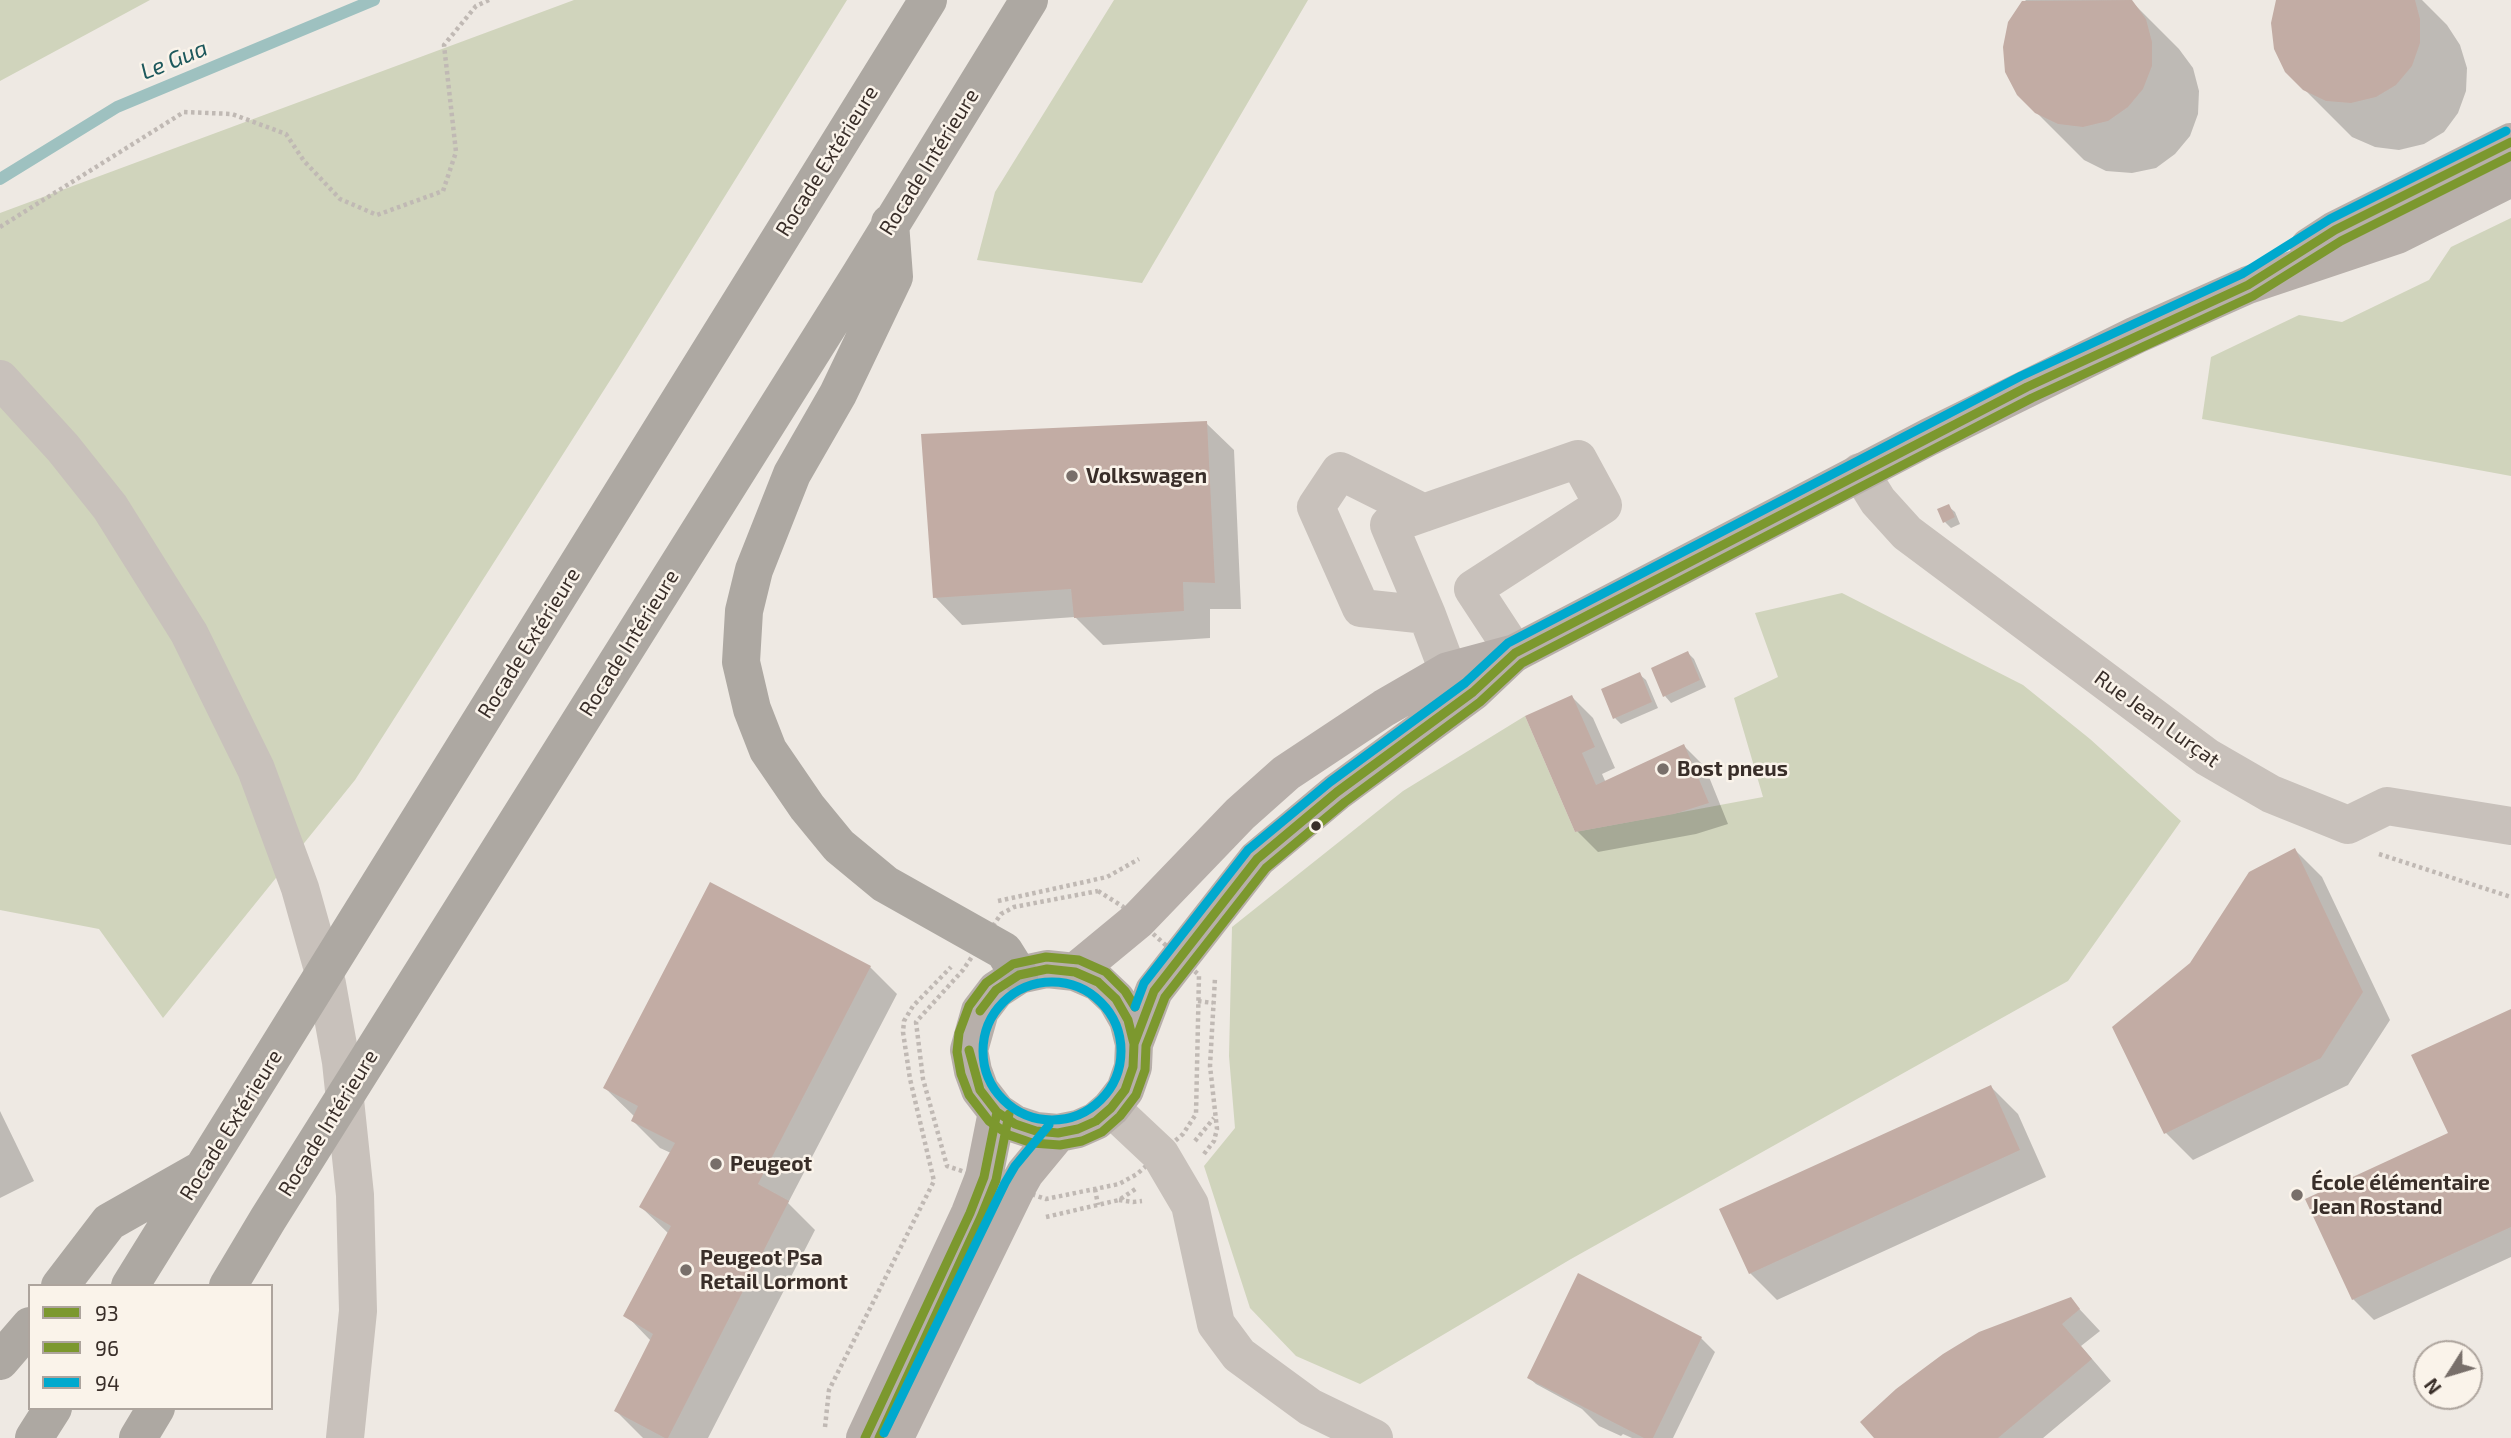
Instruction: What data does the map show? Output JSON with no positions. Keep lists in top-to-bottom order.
{
  "streets": {
    "highway": ["Rocade Extérieure", "Rocade Intérieure"],
    "street": ["Rue Jean Lurçat"]
  },
  "water": ["Le Gua"],
  "places": [
    "Volkswagen",
    "Bost pneus",
    "Peugeot",
    "École élémentaire Jean Rostand",
    "Peugeot Psa Retail Lormont"
  ],
  "lines": ["transit line 94", "transit line 93", "transit line 96"],
  "legend": ["93", "96", "94"],
  "north": "bottom left"
}
